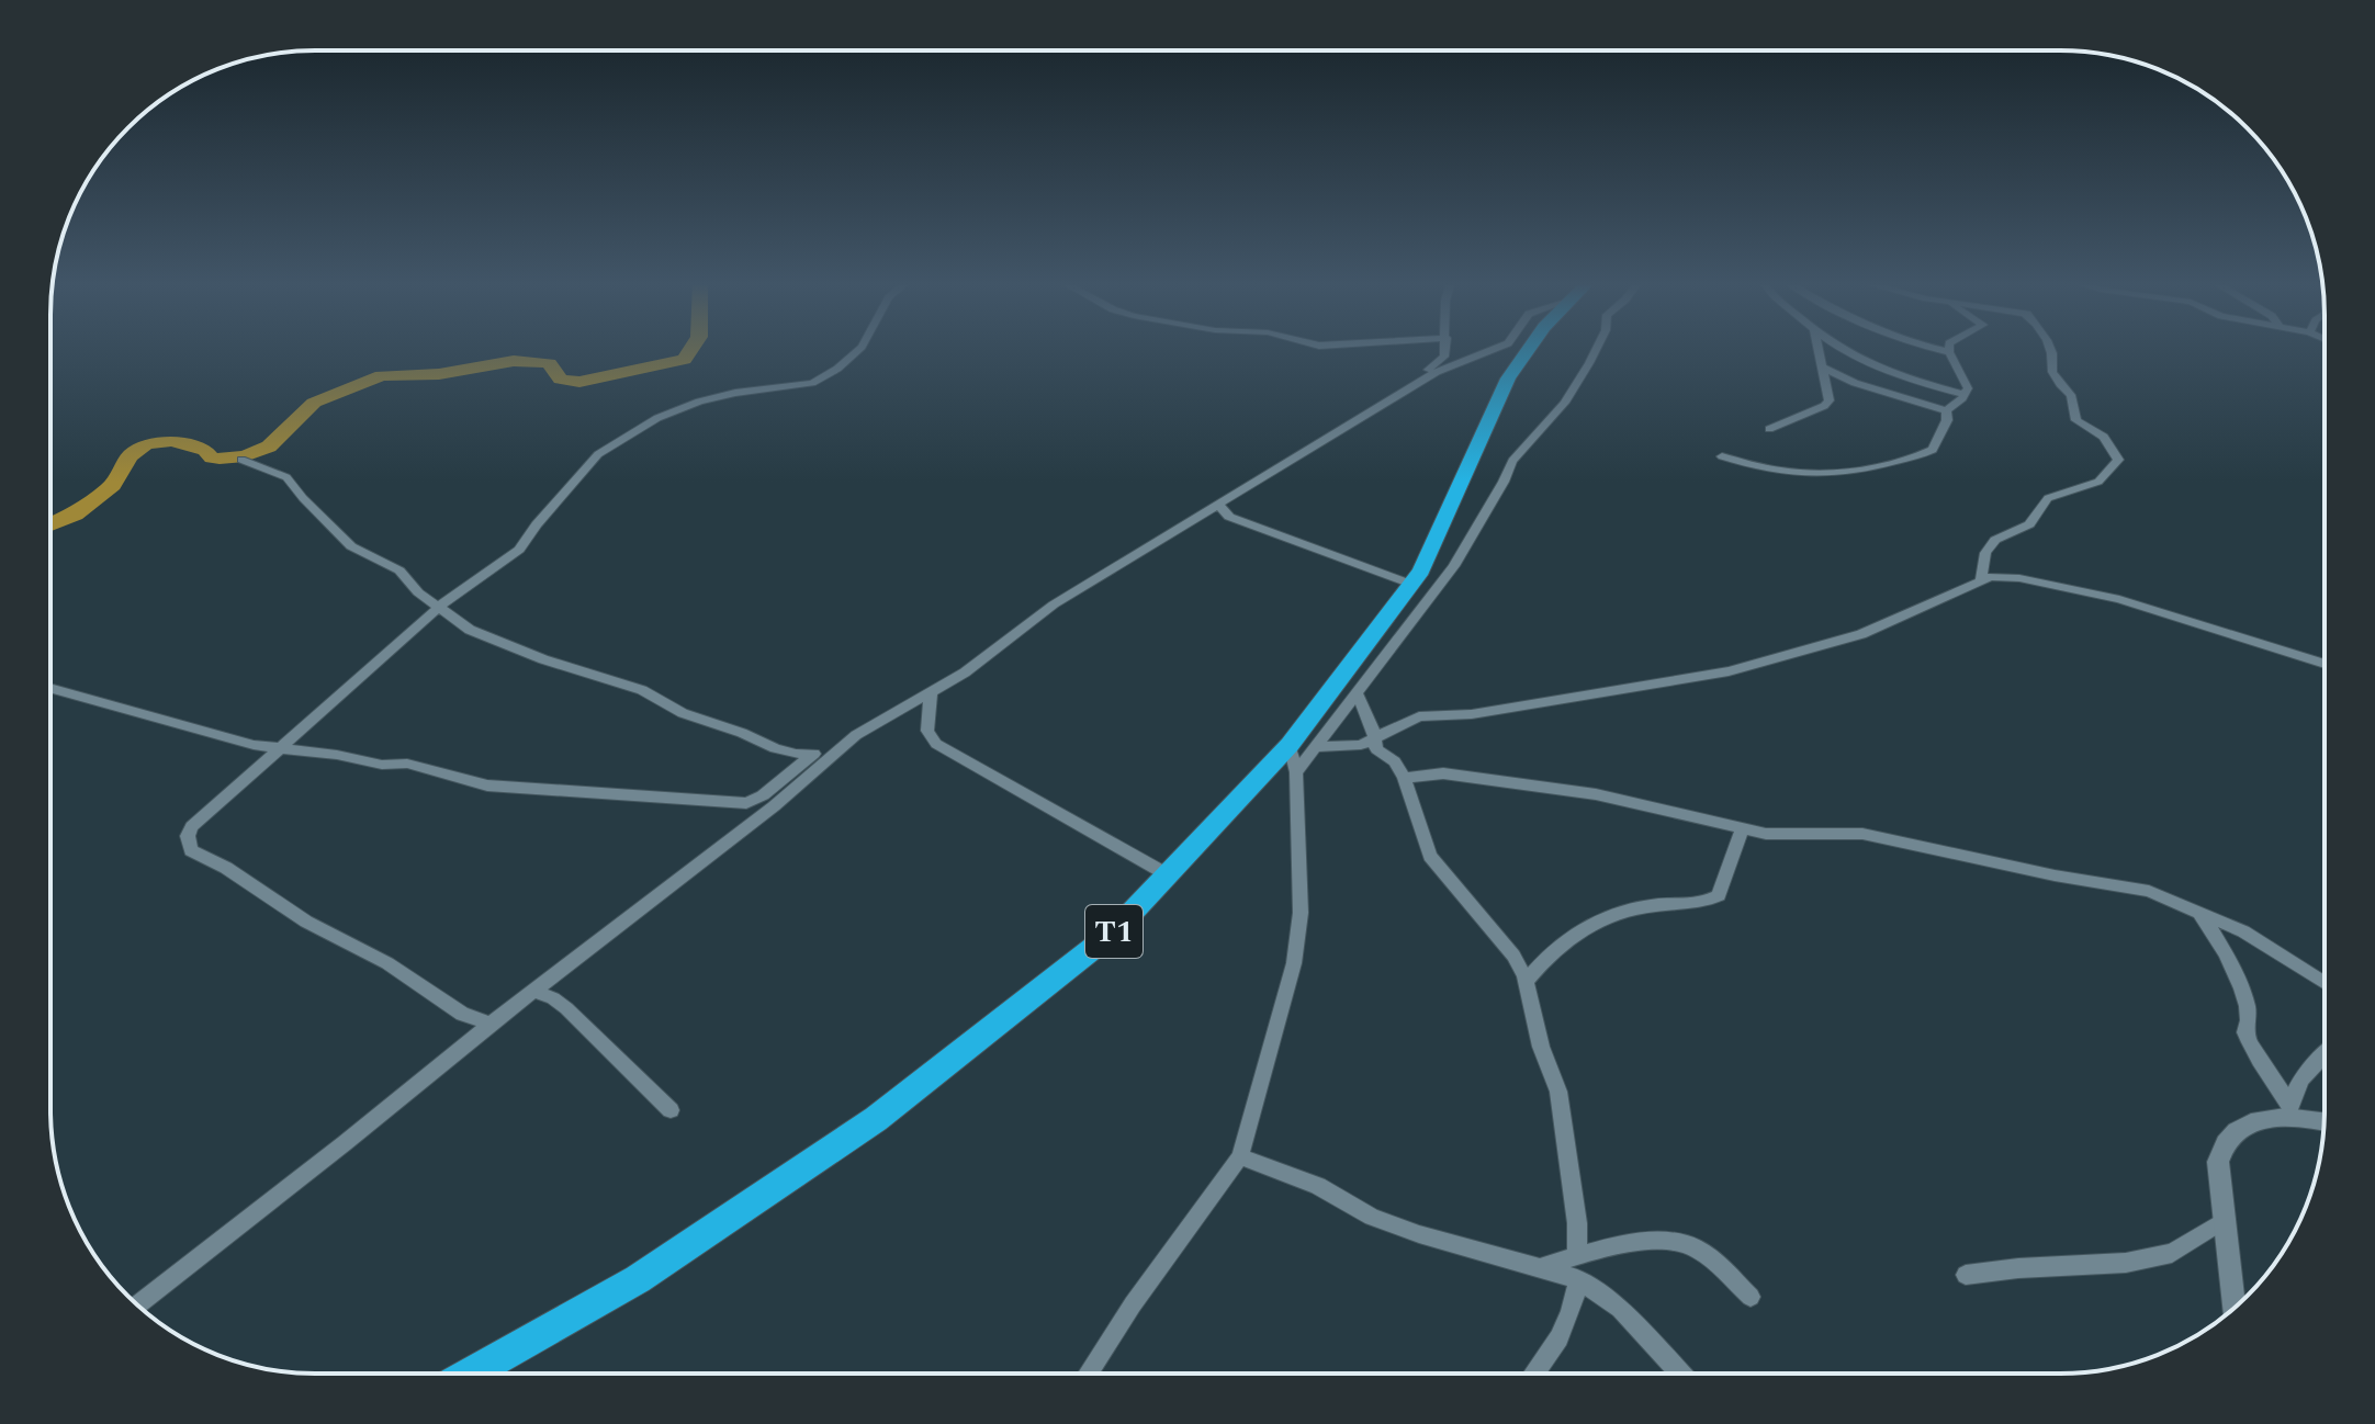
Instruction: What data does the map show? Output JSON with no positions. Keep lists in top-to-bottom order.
{
  "streets": {
    "highway": ["T1"]
  }
}
